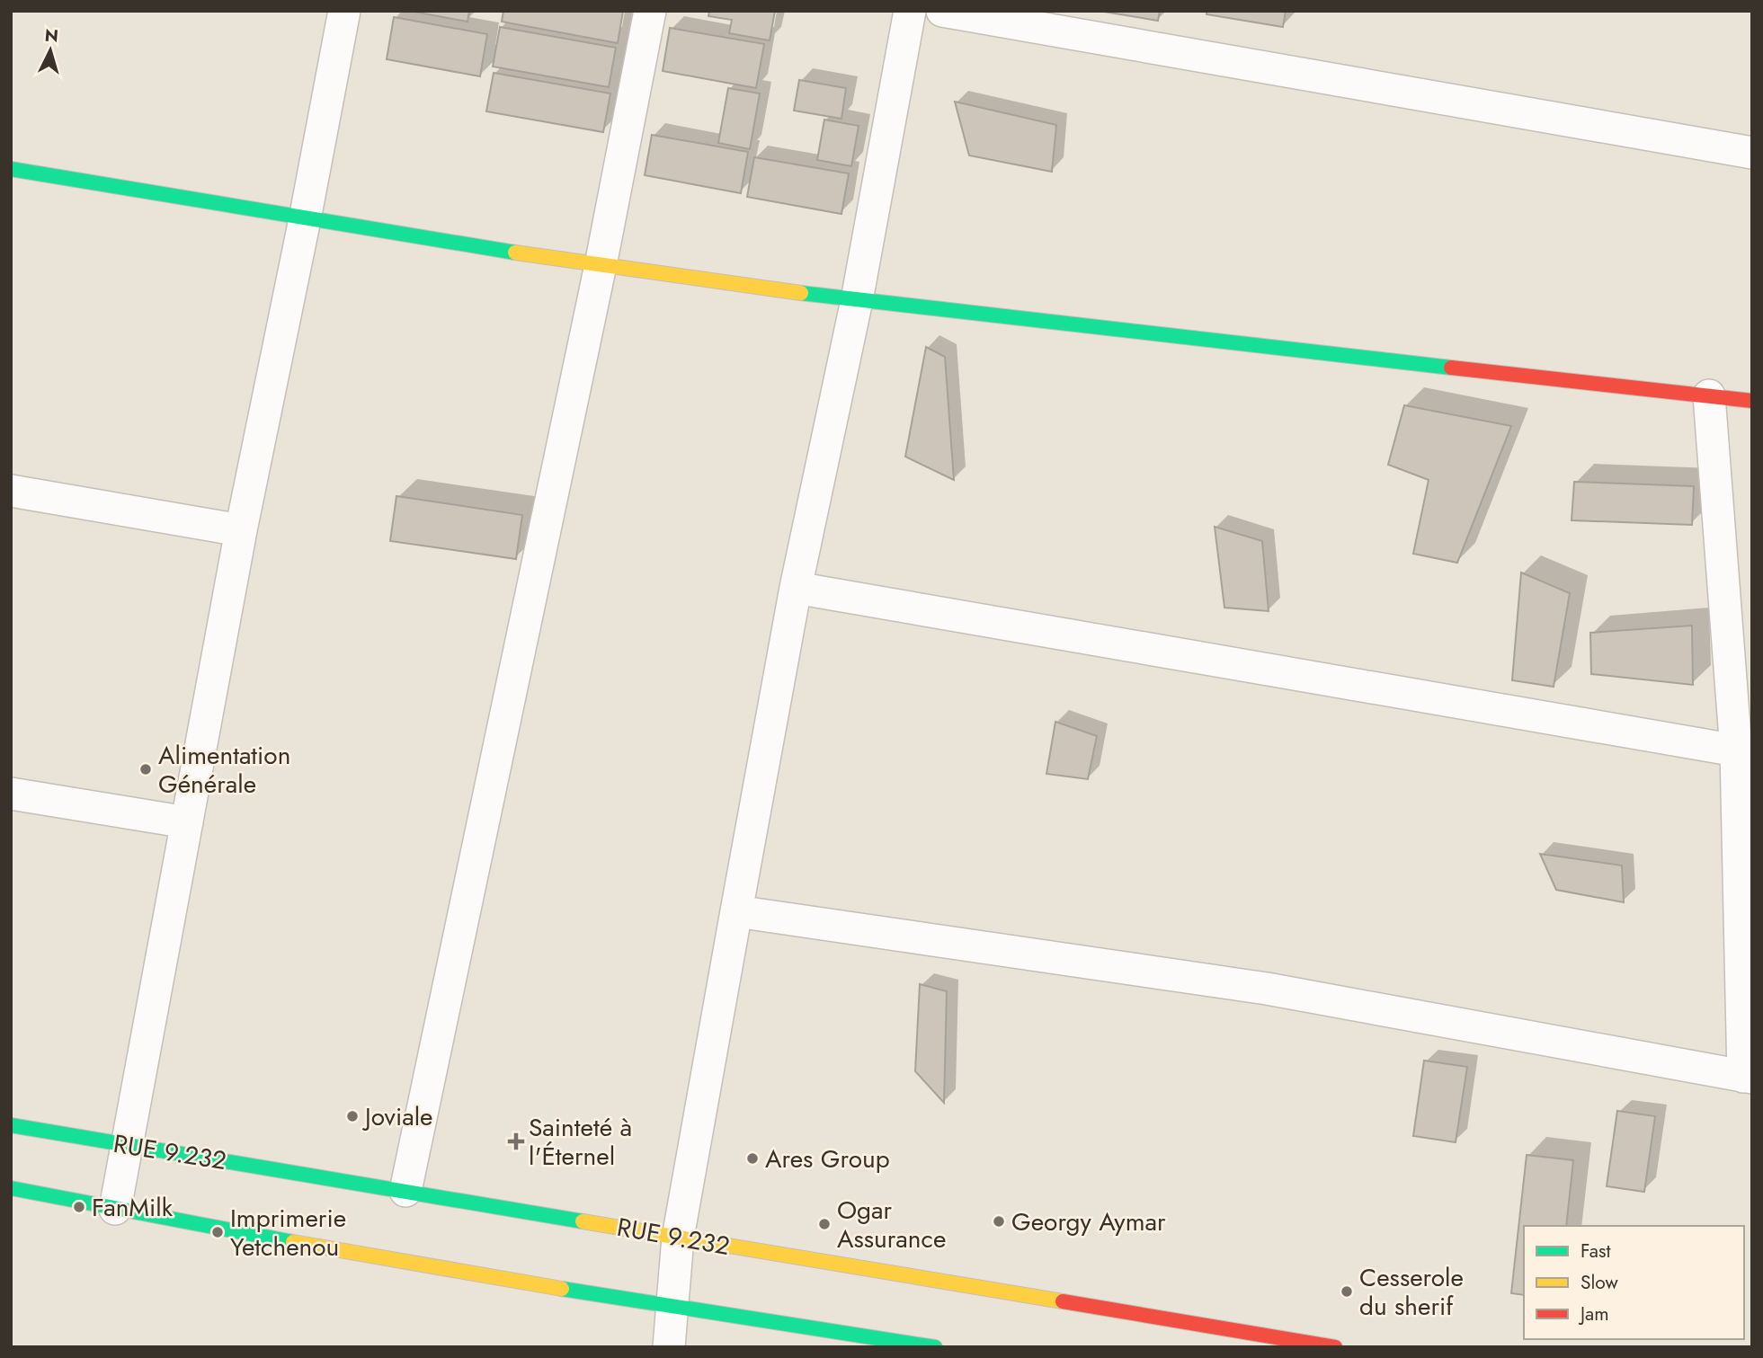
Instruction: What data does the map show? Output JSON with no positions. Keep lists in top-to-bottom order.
{
  "streets": {
    "street": ["RUE 9.232"]
  },
  "places": {
    "other": [
      "Alimentation Générale",
      "Joviale",
      "Ares Group",
      "FanMilk",
      "Georgy Aymar",
      "Ogar Assurance",
      "Imprimerie Yetchenou",
      "Cesserole du sherif"
    ],
    "health": ["Sainteté à l'Éternel"]
  },
  "legend": ["Fast", "Slow", "Jam"],
  "north": "top"
}
